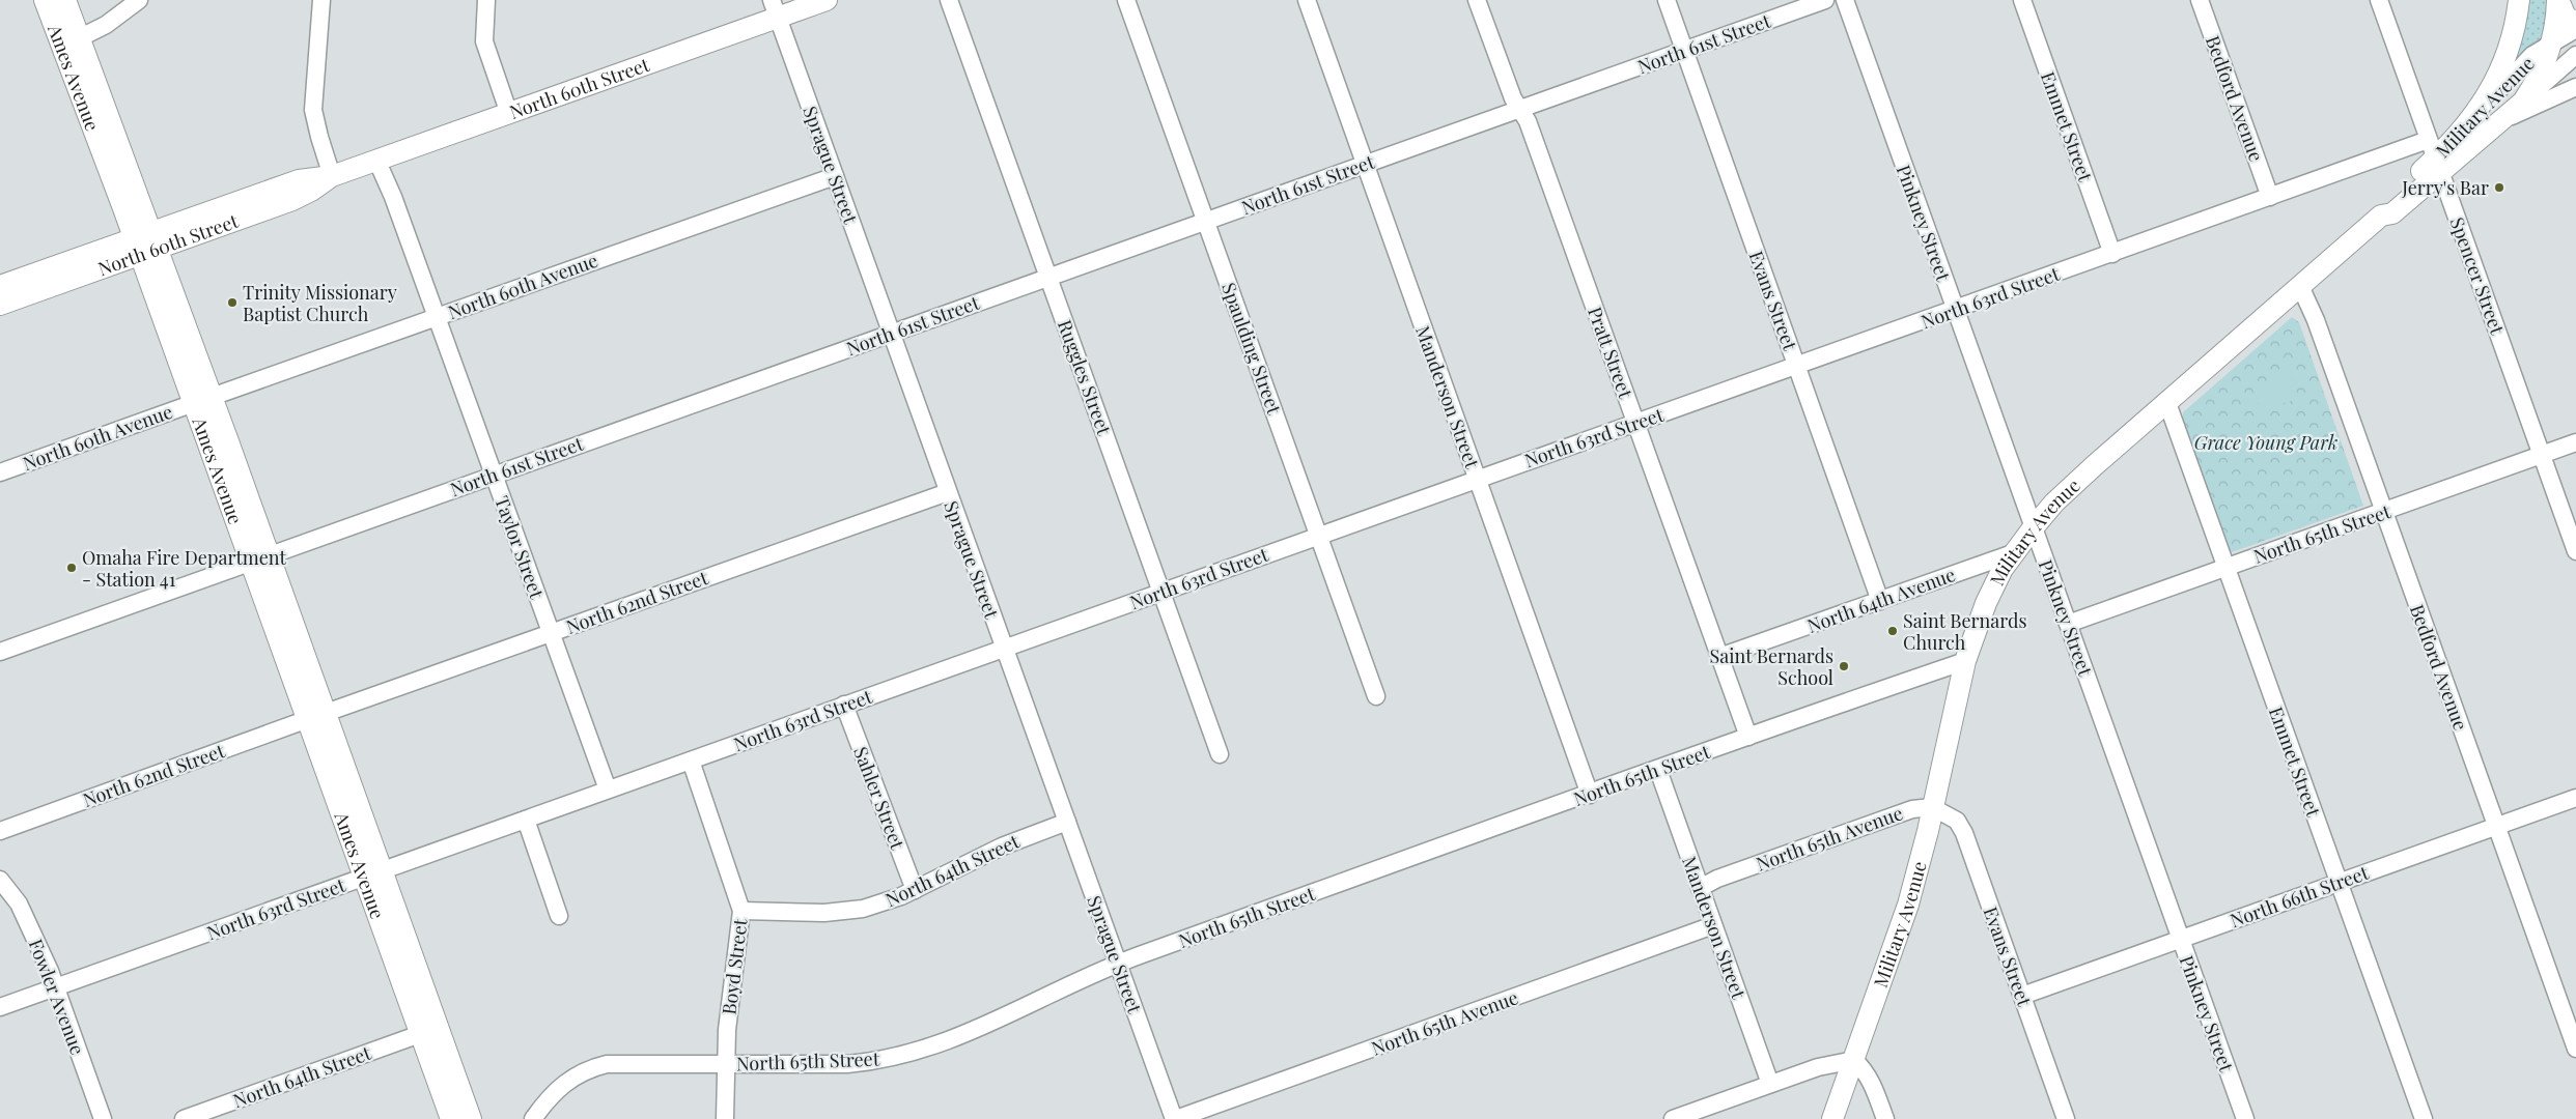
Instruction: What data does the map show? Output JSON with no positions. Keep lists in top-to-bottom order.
{
  "streets": {
    "main road": ["Ames Avenue", "North 60th Street", "Military Avenue"],
    "street": [
      "North 61st Street",
      "Bedford Avenue",
      "Emmet Street",
      "Sprague Street",
      "Pinkney Street",
      "Spencer Street",
      "North 60th Avenue",
      "North 63rd Street",
      "Evans Street",
      "Spaulding Street",
      "Pratt Street",
      "Ruggles Street",
      "Manderson Street",
      "North 65th Street",
      "Taylor Street",
      "North 64th Avenue",
      "North 62nd Street",
      "Sahler Street",
      "North 65th Avenue",
      "North 64th Street",
      "North 66th Street",
      "Boyd Street",
      "Fowler Avenue"
    ]
  },
  "crossings": [
    ["North 61st Street", "Ames Avenue"],
    ["North 61st Street", "Sprague Street"],
    ["North 61st Street", "Evans Street"],
    ["North 61st Street", "Spaulding Street"],
    ["North 61st Street", "Pratt Street"],
    ["North 61st Street", "Ruggles Street"],
    ["North 61st Street", "Manderson Street"],
    ["North 61st Street", "Taylor Street"],
    ["Ames Avenue", "North 60th Street"],
    ["Ames Avenue", "North 60th Avenue"],
    ["Ames Avenue", "North 63rd Street"],
    ["Ames Avenue", "North 62nd Street"],
    ["Ames Avenue", "North 64th Street"],
    ["North 60th Street", "Sprague Street"],
    ["North 60th Street", "Taylor Street"],
    ["Bedford Avenue", "Military Avenue"],
    ["Bedford Avenue", "North 63rd Street"],
    ["Bedford Avenue", "North 65th Street"],
    ["Bedford Avenue", "North 66th Street"],
    ["Military Avenue", "Emmet Street"],
    ["Military Avenue", "Pinkney Street"],
    ["Military Avenue", "Spencer Street"],
    ["Military Avenue", "Evans Street"],
    ["Military Avenue", "North 65th Street"],
    ["Military Avenue", "North 64th Avenue"],
    ["Military Avenue", "North 65th Avenue"],
    ["Emmet Street", "North 63rd Street"],
    ["Emmet Street", "North 65th Street"],
    ["Emmet Street", "North 66th Street"],
    ["Sprague Street", "North 60th Avenue"],
    ["Sprague Street", "North 63rd Street"],
    ["Sprague Street", "North 65th Street"],
    ["Sprague Street", "North 62nd Street"],
    ["Sprague Street", "North 65th Avenue"],
    ["Sprague Street", "North 64th Street"],
    ["Pinkney Street", "North 63rd Street"],
    ["Pinkney Street", "North 65th Street"],
    ["Pinkney Street", "North 66th Street"],
    ["Spencer Street", "North 63rd Street"],
    ["Spencer Street", "North 65th Street"],
    ["North 60th Avenue", "Taylor Street"],
    ["North 63rd Street", "Evans Street"],
    ["North 63rd Street", "Spaulding Street"],
    ["North 63rd Street", "Pratt Street"],
    ["North 63rd Street", "Ruggles Street"],
    ["North 63rd Street", "Manderson Street"],
    ["North 63rd Street", "Taylor Street"],
    ["North 63rd Street", "Sahler Street"],
    ["North 63rd Street", "Boyd Street"],
    ["North 63rd Street", "Fowler Avenue"],
    ["Evans Street", "North 64th Avenue"],
    ["Evans Street", "North 65th Avenue"],
    ["Evans Street", "North 66th Street"],
    ["Pratt Street", "North 65th Street"],
    ["Pratt Street", "North 64th Avenue"],
    ["Manderson Street", "North 65th Street"],
    ["Manderson Street", "North 65th Avenue"],
    ["North 65th Street", "Boyd Street"],
    ["Taylor Street", "North 62nd Street"],
    ["Sahler Street", "North 64th Street"],
    ["North 64th Street", "Boyd Street"]
  ],
  "parks": ["Grace Young Park"],
  "places": [
    "Jerry's Bar",
    "Trinity Missionary Baptist Church",
    "Omaha Fire Department - Station 41",
    "Saint Bernards Church",
    "Saint Bernards School"
  ]
}
